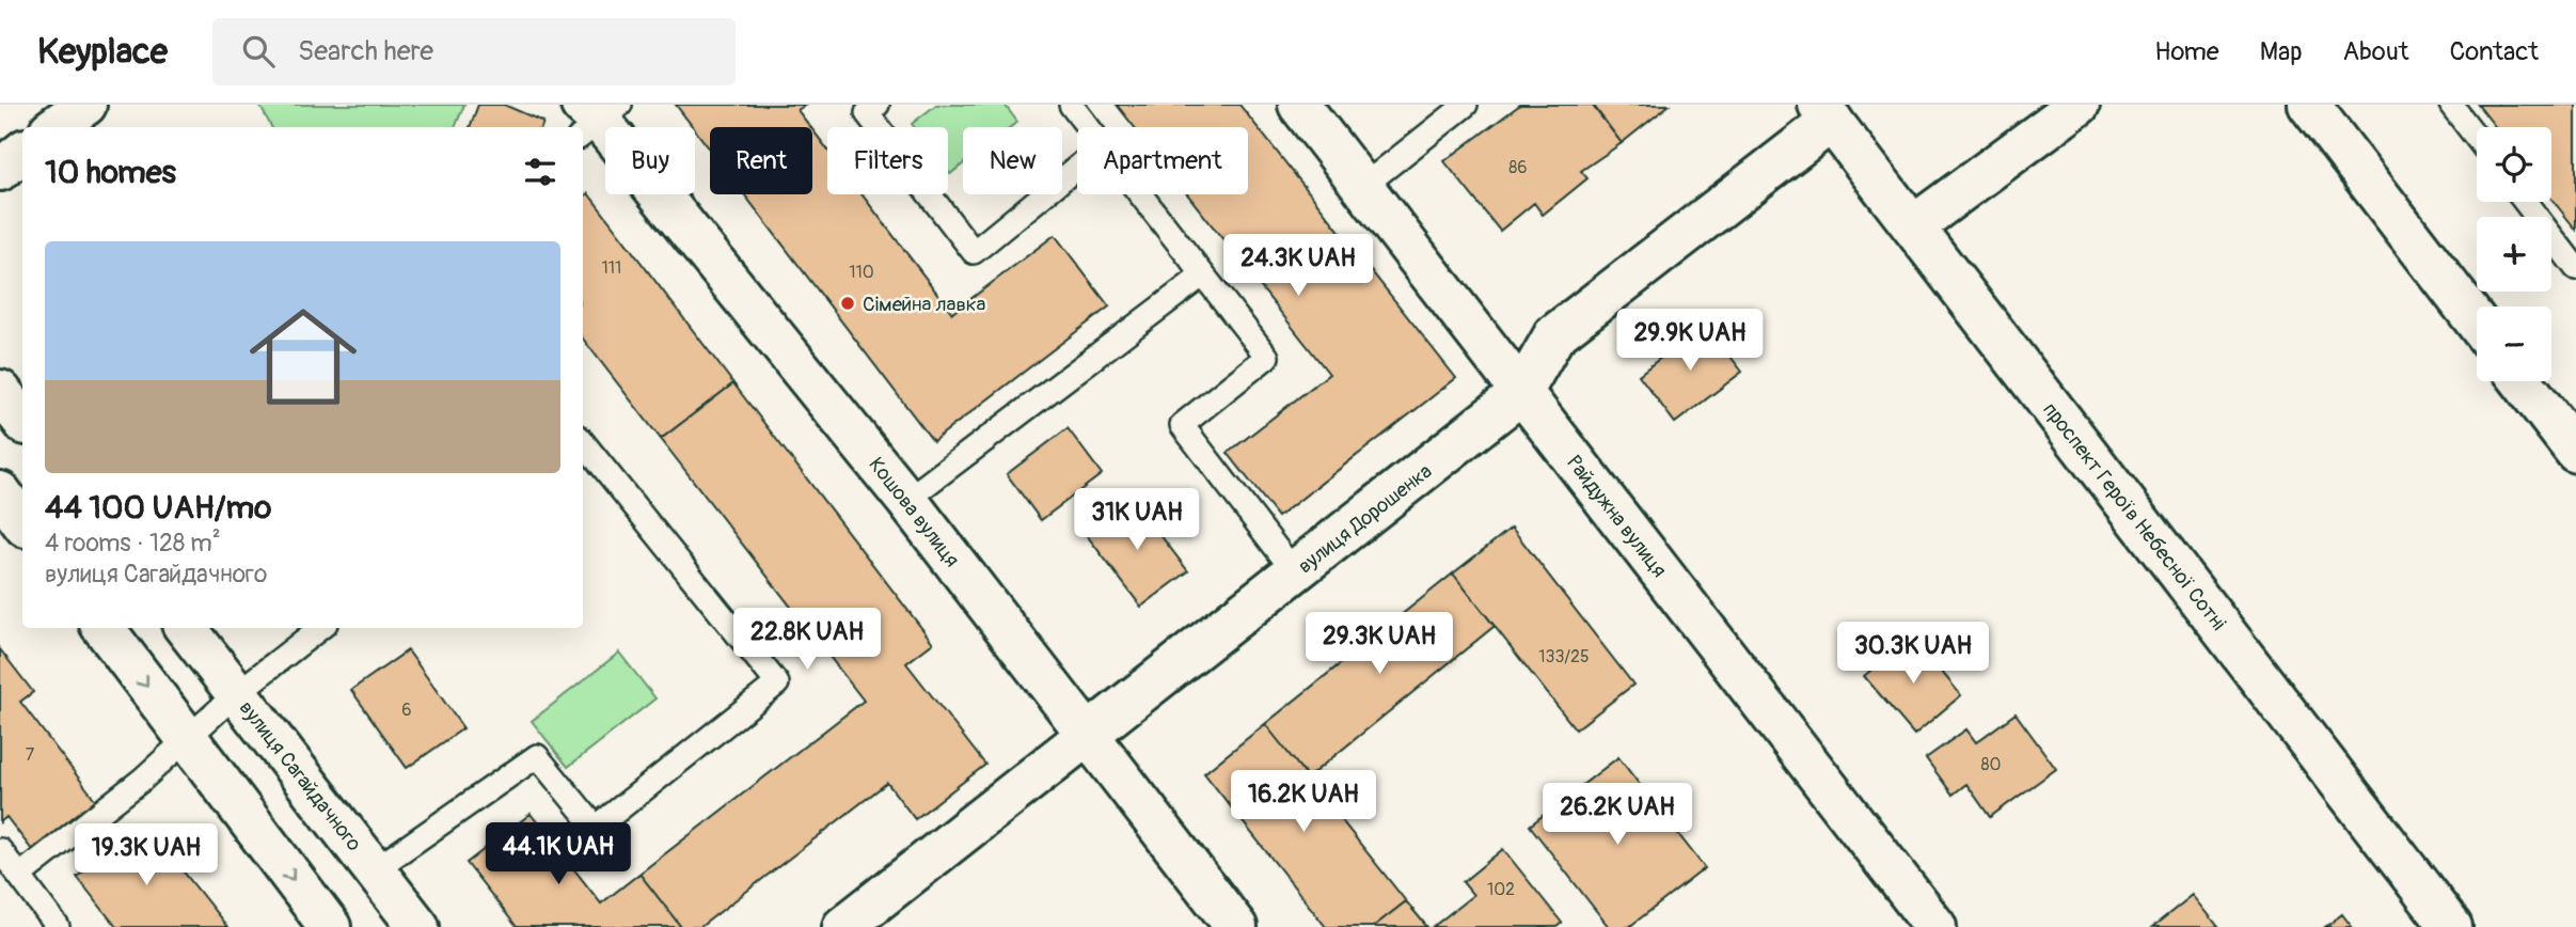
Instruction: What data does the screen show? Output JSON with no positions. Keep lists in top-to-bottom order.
{
  "streets": {
    "street": [
      "Кошова вулиця",
      "Райдужна вулиця",
      "проспект Героїв Небесної Сотні",
      "вулиця Дорошенка",
      "вулиця Сагайдачного"
    ]
  },
  "crossings": [
    ["Кошова вулиця", "вулиця Дорошенка"],
    ["Райдужна вулиця", "вулиця Дорошенка"],
    ["проспект Героїв Небесної Сотні", "вулиця Дорошенка"]
  ],
  "places": ["Сімейна лавка"],
  "house_numbers": [
    "86",
    "111",
    "110",
    "133/25",
    "6",
    "7",
    "80",
    "102"
  ],
  "page": {
    "header": "Keyplace",
    "search": "Search here",
    "nav": [
      "Home",
      "Map",
      "About",
      "Contact"
    ],
    "map_buttons": ["+", "−"],
    "chip": [
      "Buy",
      "Rent",
      "Filters",
      "New",
      "Apartment"
    ],
    "heading": "10 homes",
    "list": [
      {
        "name": "44 100 UAH/mo",
        "note": "4 rooms · 128 m² · вулиця Сагайдачного"
      }
    ],
    "price": [
      "24.3K UAH",
      "29.9K UAH",
      "31K UAH",
      "22.8K UAH",
      "29.3K UAH",
      "30.3K UAH",
      "16.2K UAH",
      "26.2K UAH",
      "44.1K UAH",
      "19.3K UAH"
    ]
  }
}
